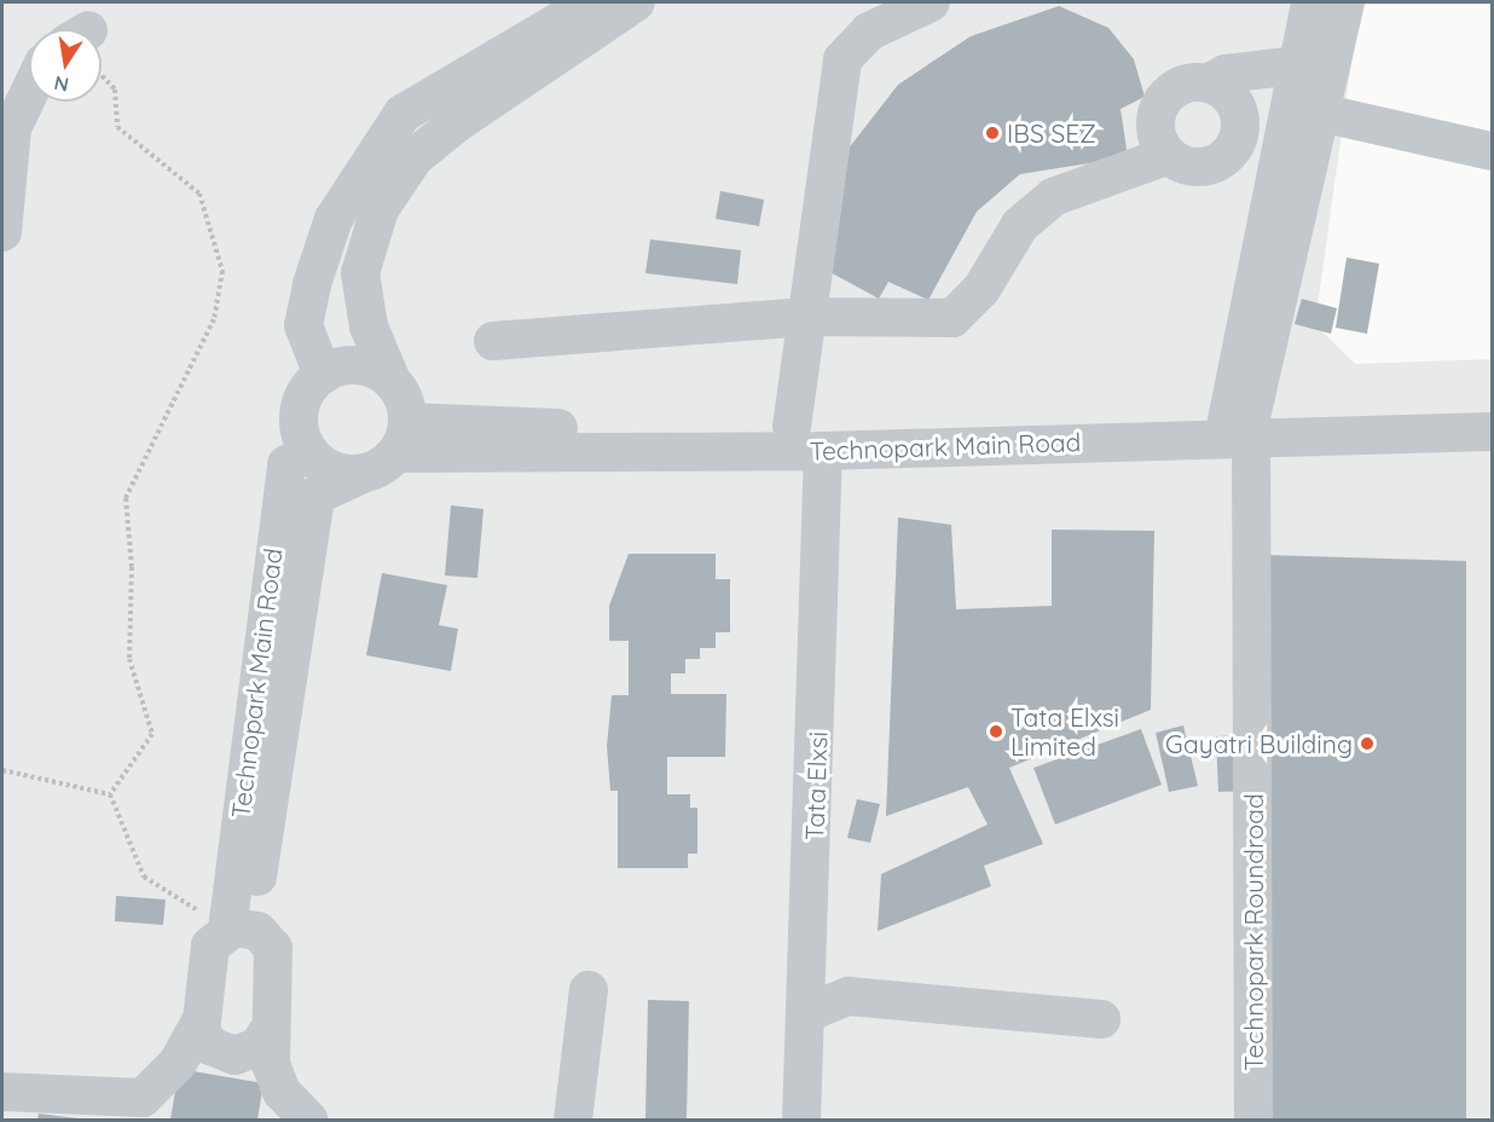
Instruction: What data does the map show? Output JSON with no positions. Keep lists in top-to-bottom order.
{
  "streets": {
    "street": ["Technopark Main Road", "Tata Elxsi", "Technopark Roundroad"]
  },
  "crossings": [
    ["Technopark Main Road", "Tata Elxsi"],
    ["Technopark Main Road", "Technopark Roundroad"]
  ],
  "places": ["IBS SEZ", "Tata Elxsi Limited", "Gayatri Building"],
  "north": "bottom"
}
